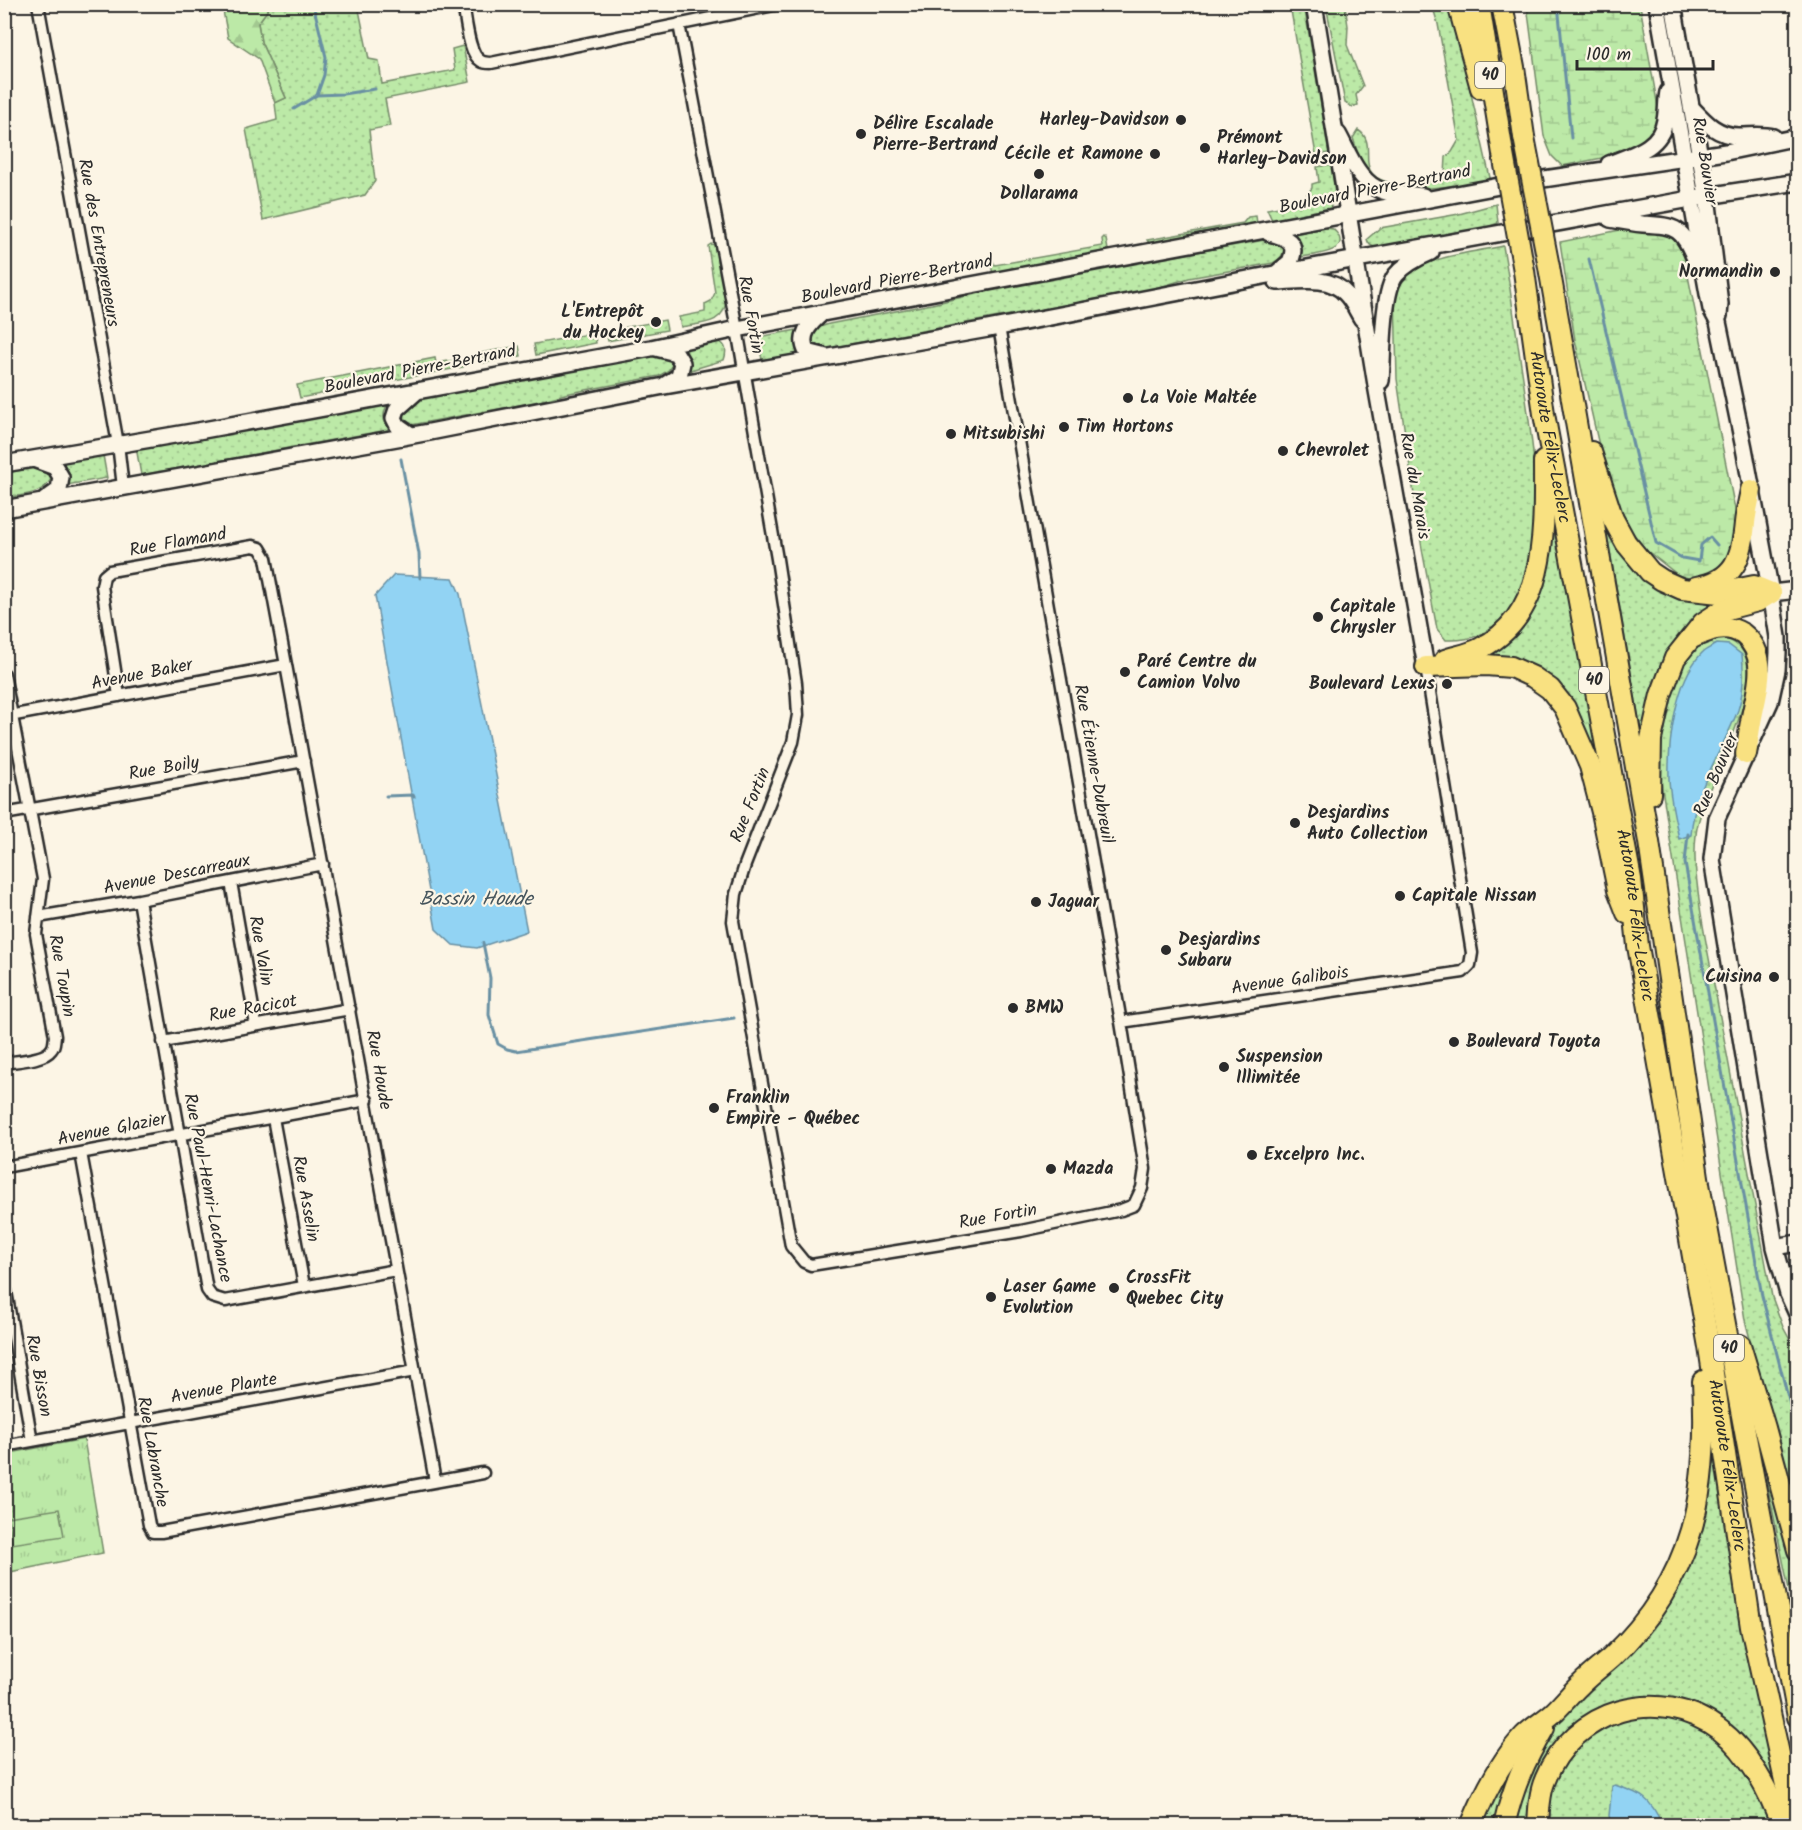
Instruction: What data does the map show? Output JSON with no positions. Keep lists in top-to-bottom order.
{
  "streets": {
    "highway": ["40", "Autoroute Félix-Leclerc"],
    "main road": ["Rue Bouvier", "Boulevard Pierre-Bertrand", "Rue du Marais"],
    "street": [
      "Rue des Entrepreneurs",
      "Rue Fortin",
      "Rue Flamand",
      "Avenue Baker",
      "Rue Étienne-Dubreuil",
      "Rue Boily",
      "Avenue Descarreaux",
      "Rue Valin",
      "Rue Toupin",
      "Avenue Galibois",
      "Rue Racicot",
      "Rue Houde",
      "Avenue Glazier",
      "Rue Paul-Henri-Lachance",
      "Rue Asselin",
      "Rue Bisson",
      "Avenue Plante",
      "Rue Labranche"
    ]
  },
  "crossings": [
    ["Rue Bouvier", "Boulevard Pierre-Bertrand"],
    ["Boulevard Pierre-Bertrand", "Rue des Entrepreneurs"],
    ["Boulevard Pierre-Bertrand", "Rue Fortin"],
    ["Boulevard Pierre-Bertrand", "Rue du Marais"],
    ["Rue Fortin", "Rue Étienne-Dubreuil"],
    ["Rue du Marais", "Avenue Galibois"],
    ["Rue Flamand", "Avenue Baker"],
    ["Rue Flamand", "Rue Houde"],
    ["Avenue Baker", "Rue Toupin"],
    ["Avenue Baker", "Rue Houde"],
    ["Rue Étienne-Dubreuil", "Avenue Galibois"],
    ["Rue Boily", "Rue Toupin"],
    ["Rue Boily", "Rue Houde"],
    ["Avenue Descarreaux", "Rue Valin"],
    ["Avenue Descarreaux", "Rue Toupin"],
    ["Avenue Descarreaux", "Rue Houde"],
    ["Avenue Descarreaux", "Rue Paul-Henri-Lachance"],
    ["Rue Valin", "Rue Racicot"],
    ["Rue Racicot", "Rue Houde"],
    ["Rue Racicot", "Rue Paul-Henri-Lachance"],
    ["Rue Houde", "Avenue Glazier"],
    ["Rue Houde", "Rue Paul-Henri-Lachance"],
    ["Rue Houde", "Avenue Plante"],
    ["Rue Houde", "Rue Labranche"],
    ["Avenue Glazier", "Rue Paul-Henri-Lachance"],
    ["Avenue Glazier", "Rue Asselin"],
    ["Avenue Glazier", "Rue Labranche"],
    ["Rue Paul-Henri-Lachance", "Rue Asselin"],
    ["Rue Bisson", "Avenue Plante"],
    ["Avenue Plante", "Rue Labranche"]
  ],
  "water": ["Bassin Houde"],
  "places": [
    "Harley-Davidson",
    "Délire Escalade Pierre-Bertrand",
    "Prémont Harley-Davidson",
    "Cécile et Ramone",
    "Dollarama",
    "Normandin",
    "L'Entrepôt du Hockey",
    "La Voie Maltée",
    "Tim Hortons",
    "Mitsubishi",
    "Chevrolet",
    "Capitale Chrysler",
    "Paré Centre du Camion Volvo",
    "Boulevard Lexus",
    "Desjardins Auto Collection",
    "Capitale Nissan",
    "Jaguar",
    "Desjardins Subaru",
    "Cuisina",
    "BMW",
    "Boulevard Toyota",
    "Suspension Illimitée",
    "Franklin Empire - Québec",
    "Excelpro Inc.",
    "Mazda",
    "CrossFit Quebec City",
    "Laser Game Evolution"
  ],
  "scale_bar": "100 m"
}
